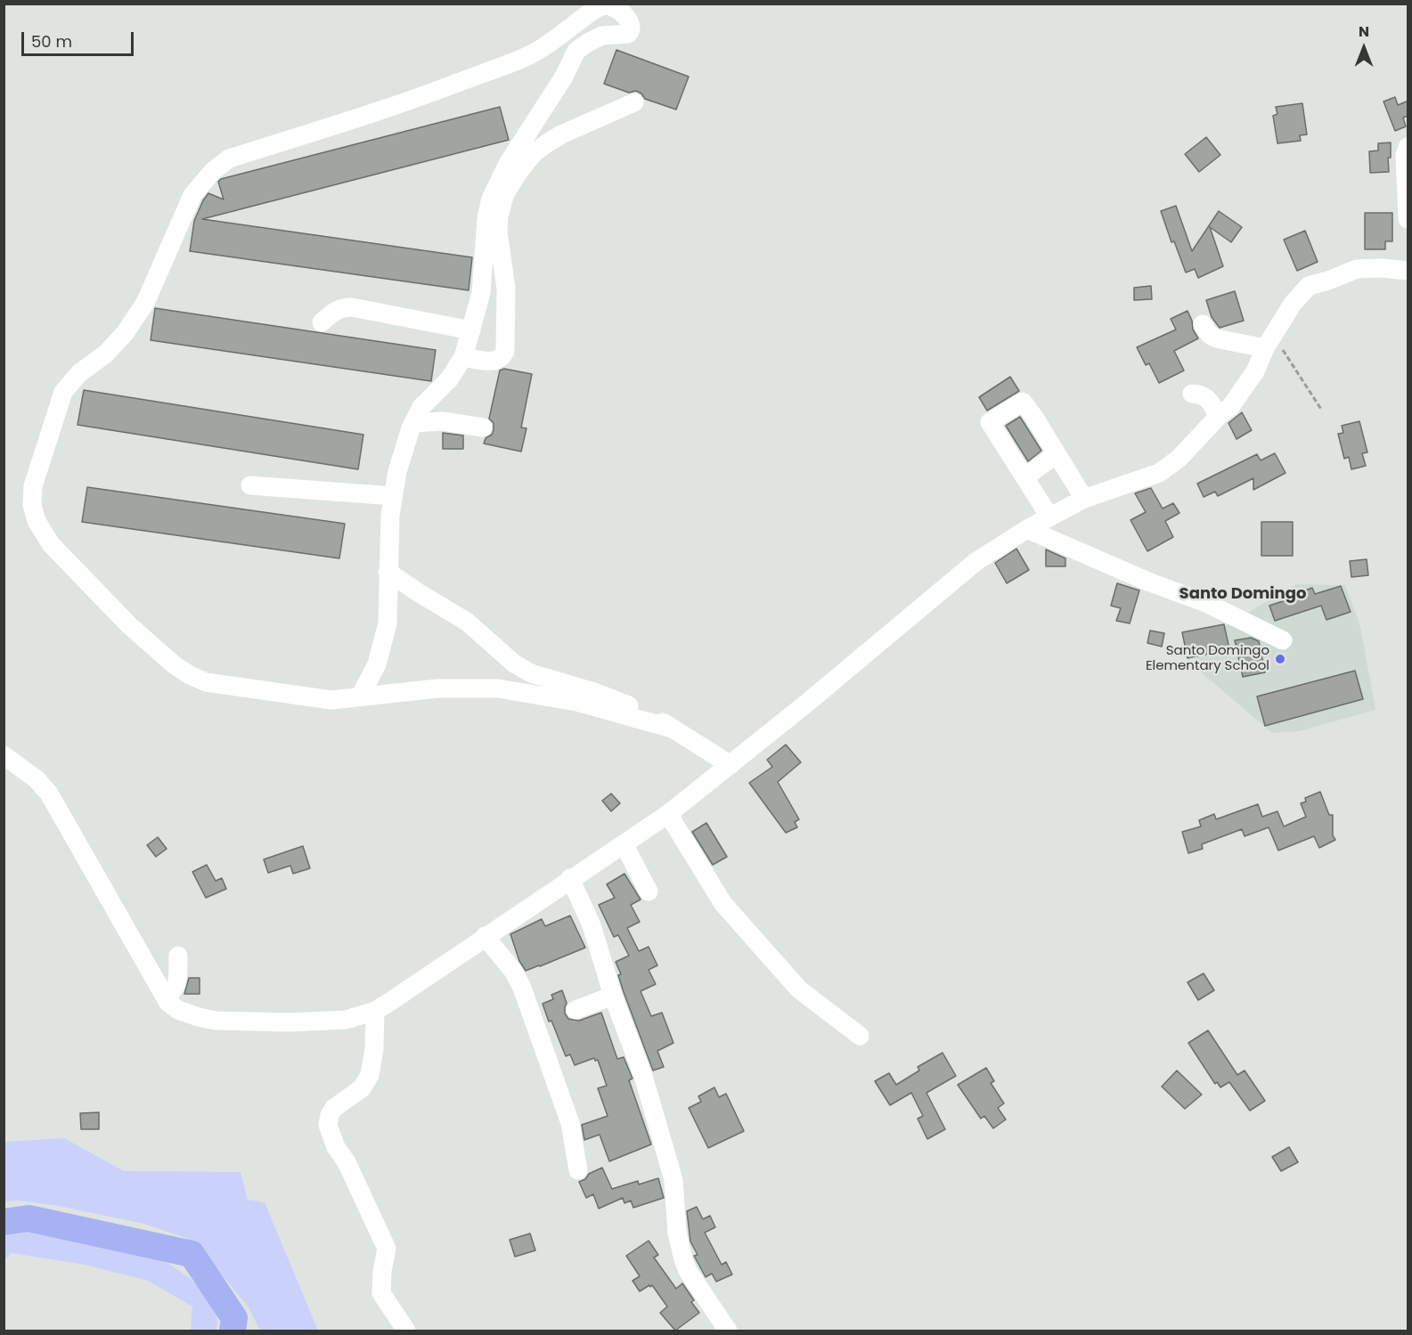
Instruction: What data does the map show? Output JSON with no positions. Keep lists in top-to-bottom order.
{
  "districts": ["Santo Domingo"],
  "places": ["Santo Domingo Elementary School"],
  "scale_bar": "50 m",
  "north": "top"
}
